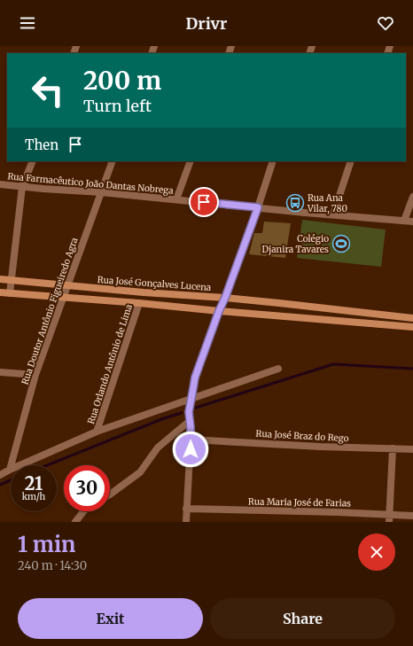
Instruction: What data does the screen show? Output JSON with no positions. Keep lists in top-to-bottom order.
{
  "streets": {
    "street": [
      "Rua Farmacêutico João Dantas Nobrega",
      "Rua José Gonçalves Lucena",
      "Rua Doutor Antônio Figueiredo Agra",
      "Rua Orlando Antônio de Lima",
      "Rua José Braz do Rego",
      "Rua Maria José de Farias"
    ]
  },
  "crossings": [
    ["Rua Farmacêutico João Dantas Nobrega", "Rua Doutor Antônio Figueiredo Agra"],
    ["Rua José Gonçalves Lucena", "Rua Doutor Antônio Figueiredo Agra"]
  ],
  "places": {
    "bus stop": ["Rua Ana Vilar, 780"],
    "sports": ["Colégio Djanira Tavares"]
  },
  "page": {
    "header": "Drivr",
    "turn": ["200 m", "Turn left"],
    "then": "Then",
    "speed": "21 km/h",
    "limit": "30",
    "heading": ["1 min", "240 m · 14:30"],
    "buttons": ["Exit", "Share"]
  }
}
